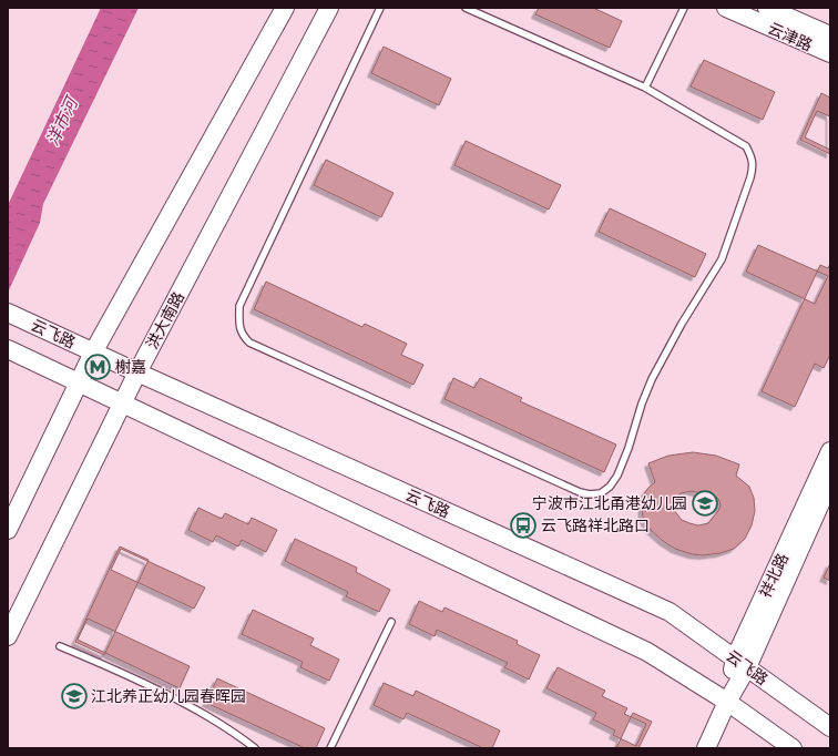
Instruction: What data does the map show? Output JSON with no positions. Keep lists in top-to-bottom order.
{
  "streets": {
    "main road": [
      "云津路",
      "洪大南路",
      "云飞路",
      "祥北路"
    ]
  },
  "crossings": [
    ["洪大南路", "云飞路"],
    ["云飞路", "祥北路"]
  ],
  "water": ["洋市河"],
  "places": {
    "metro station": ["榭嘉"],
    "school or university": ["宁波市江北甬港幼儿园", "江北养正幼儿园春晖园"],
    "bus stop": ["云飞路祥北路口"]
  }
}
